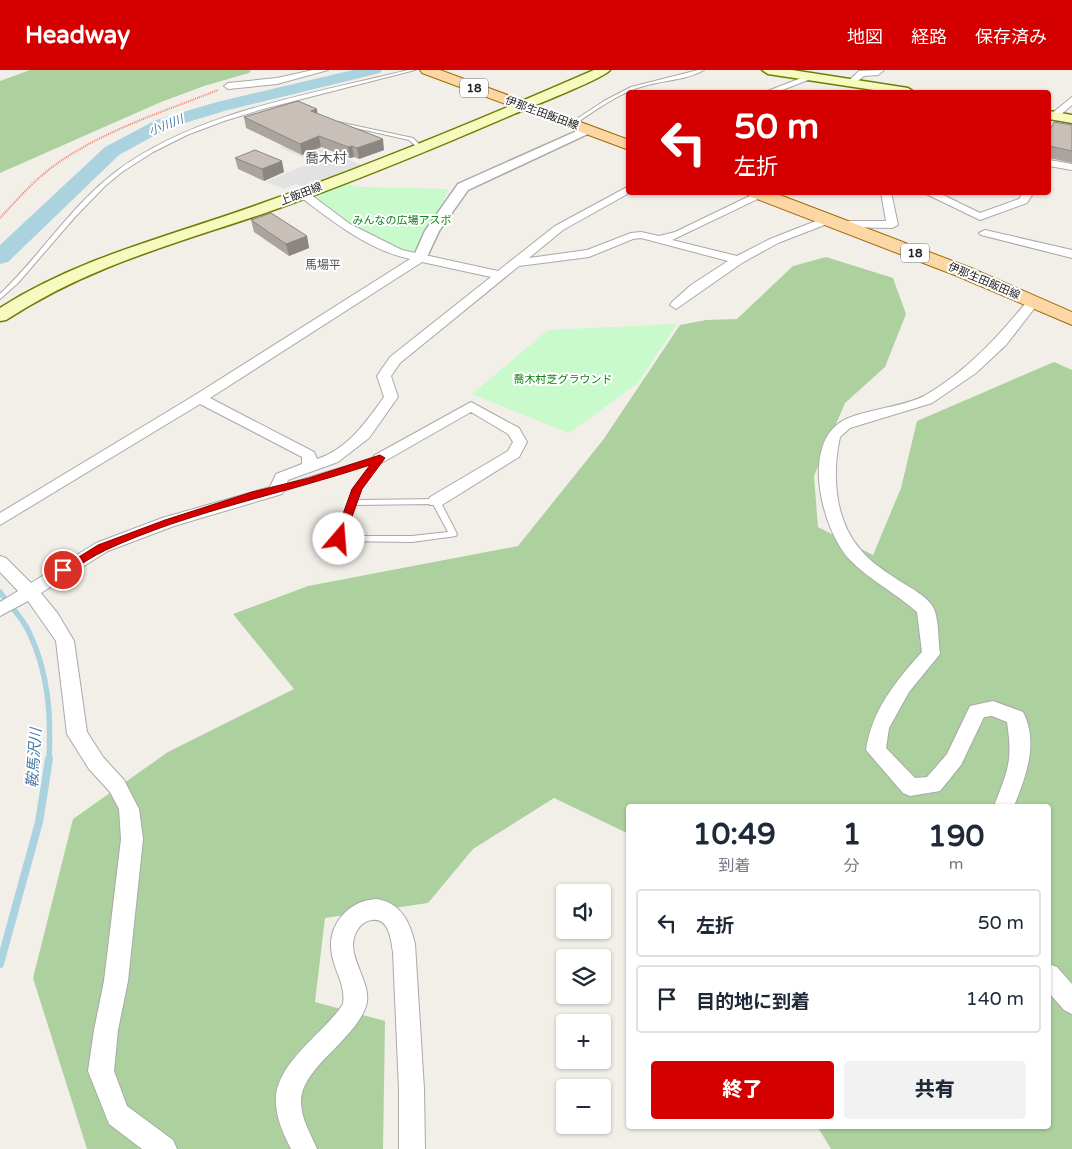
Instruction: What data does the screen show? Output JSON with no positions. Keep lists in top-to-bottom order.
{
  "streets": {
    "main road": ["18", "伊那生田飯田線", "上飯田線"]
  },
  "crossings": [
    ["伊那生田飯田線", "上飯田線"]
  ],
  "districts": ["喬木村", "馬場平"],
  "water": ["小川川", "鞍馬沢川"],
  "parks": ["みんなの広場アスボ", "喬木村芝グラウンド"],
  "page": {
    "header": "Headway",
    "nav": ["地図", "経路", "保存済み"],
    "turn": ["50 m", "左折"],
    "eta": [
      "10:49",
      "到着",
      "1",
      "分",
      "190",
      "m"
    ],
    "map_buttons": ["+", "−"],
    "list": [
      {
        "name": "左折",
        "value": "50 m"
      },
      {
        "name": "目的地に到着",
        "value": "140 m"
      }
    ],
    "buttons": ["終了", "共有"]
  }
}
